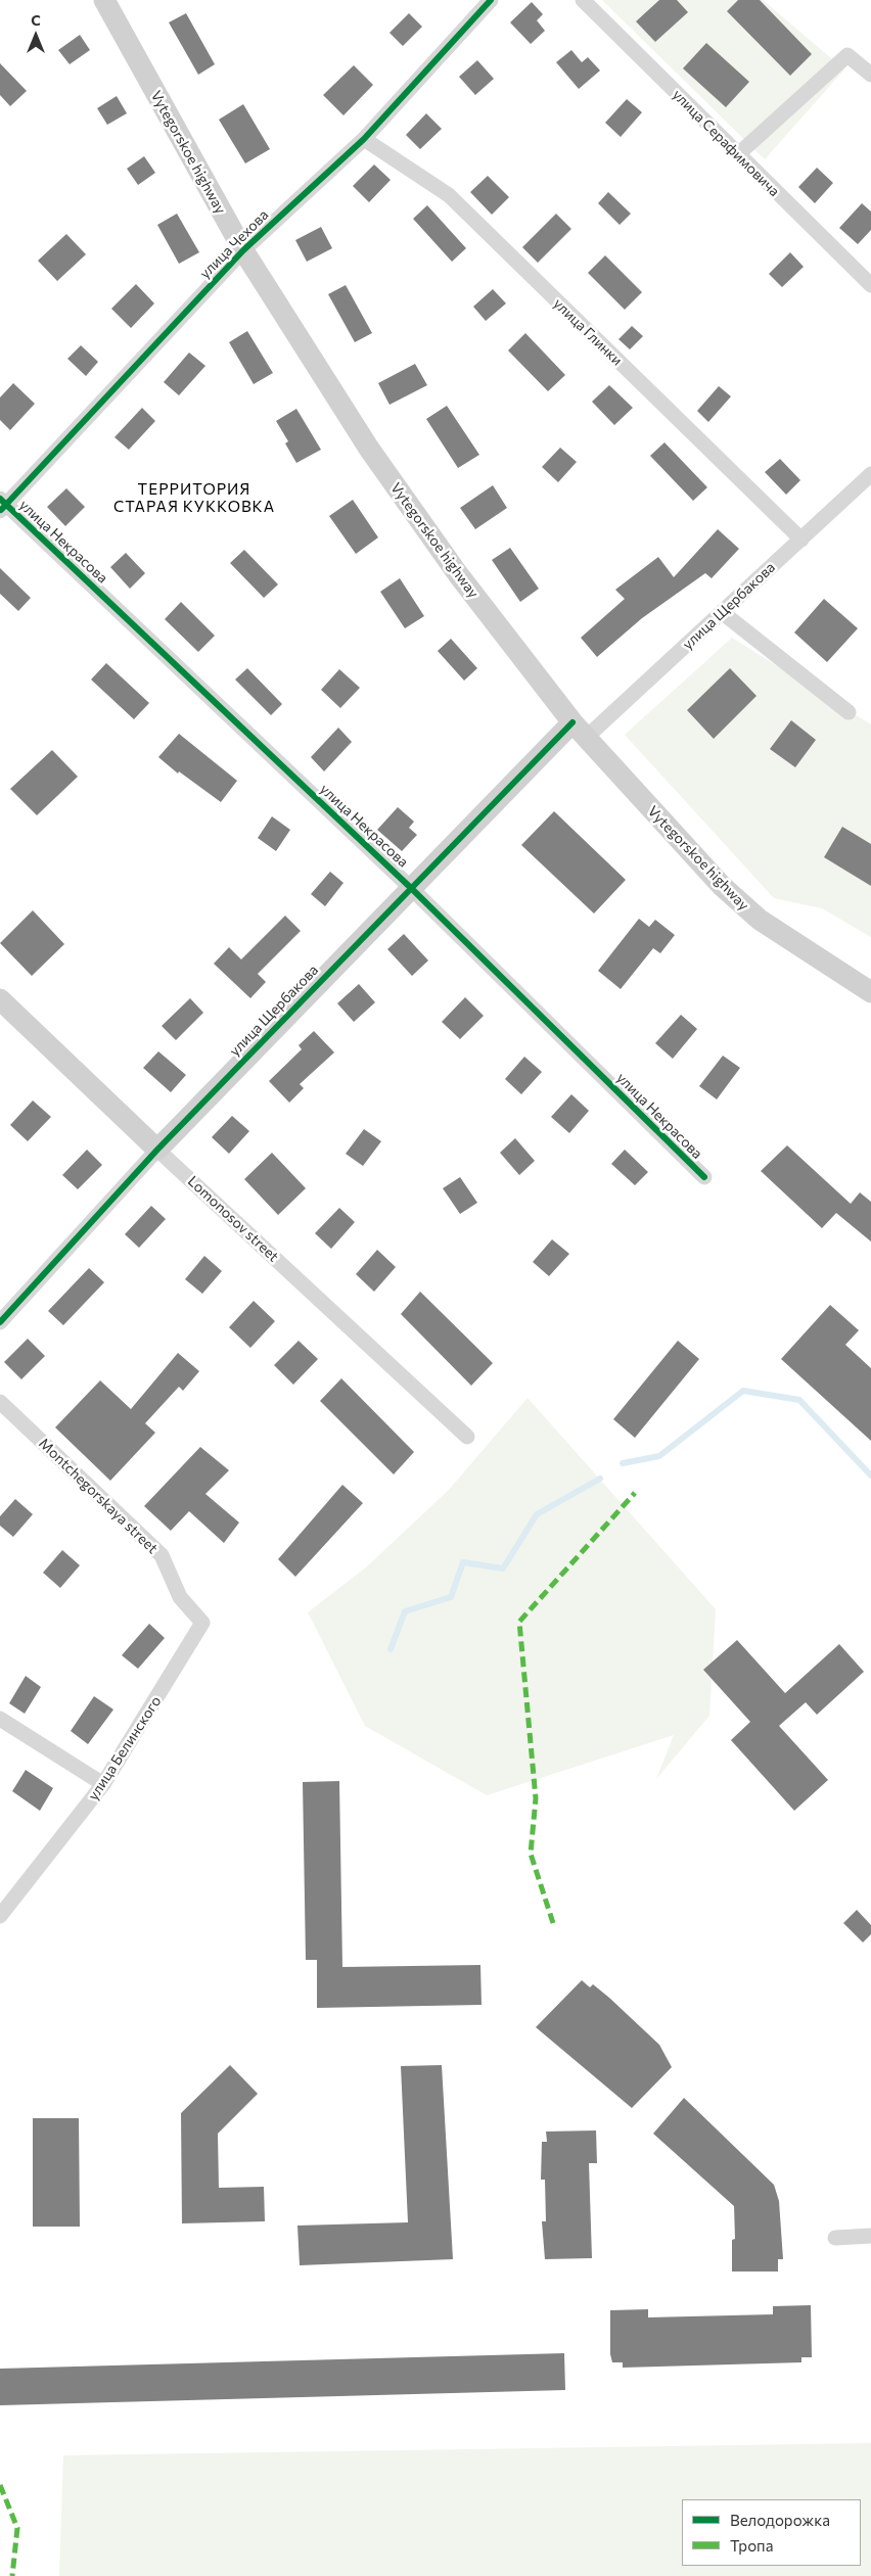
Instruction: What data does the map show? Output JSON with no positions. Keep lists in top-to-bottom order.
{
  "streets": {
    "main road": ["Vytegorskoe highway", "улица Щербакова", "Lomonosov street"],
    "street": [
      "улица Серафимовича",
      "улица Чехова",
      "улица Глинки",
      "улица Некрасова",
      "Montchegorskaya street",
      "улица Белинского"
    ]
  },
  "crossings": [
    ["Vytegorskoe highway", "улица Чехова"],
    ["Vytegorskoe highway", "улица Щербакова"],
    ["улица Чехова", "улица Глинки"],
    ["улица Чехова", "улица Некрасова"],
    ["улица Глинки", "улица Щербакова"],
    ["улица Некрасова", "улица Щербакова"],
    ["улица Щербакова", "Lomonosov street"],
    ["Montchegorskaya street", "улица Белинского"]
  ],
  "districts": ["ТЕРРИТОРИЯ СТАРАЯ КУККОВКА"],
  "legend": ["Велодорожка", "Тропа"],
  "north": "top"
}
